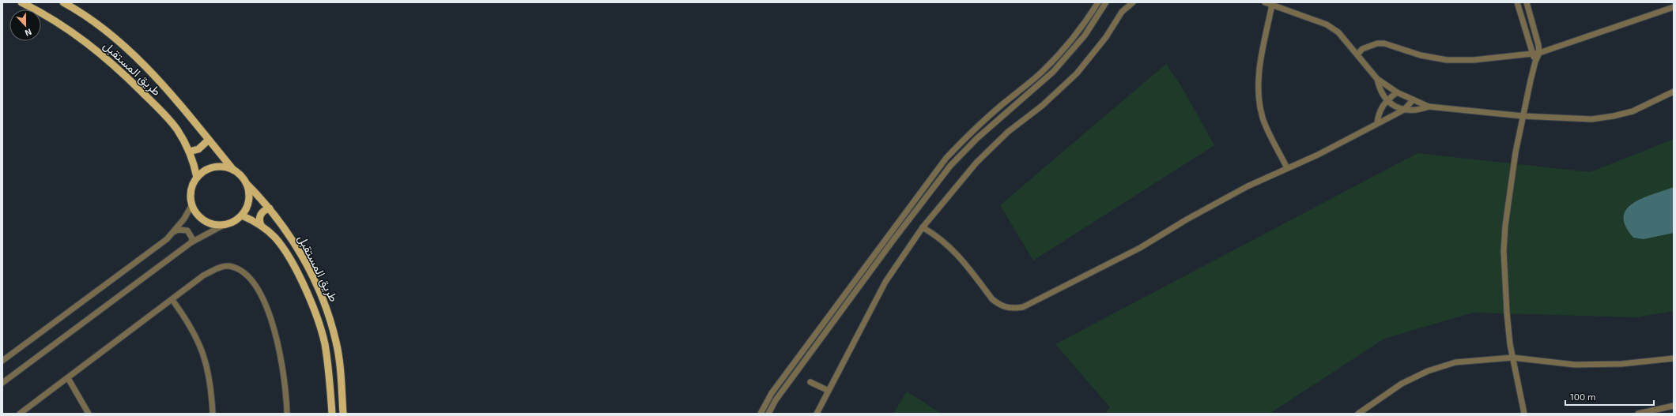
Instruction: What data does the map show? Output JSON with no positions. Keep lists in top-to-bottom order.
{
  "streets": {
    "main road": ["طريق المستقبل"]
  },
  "scale_bar": "100 m",
  "north": "bottom"
}
